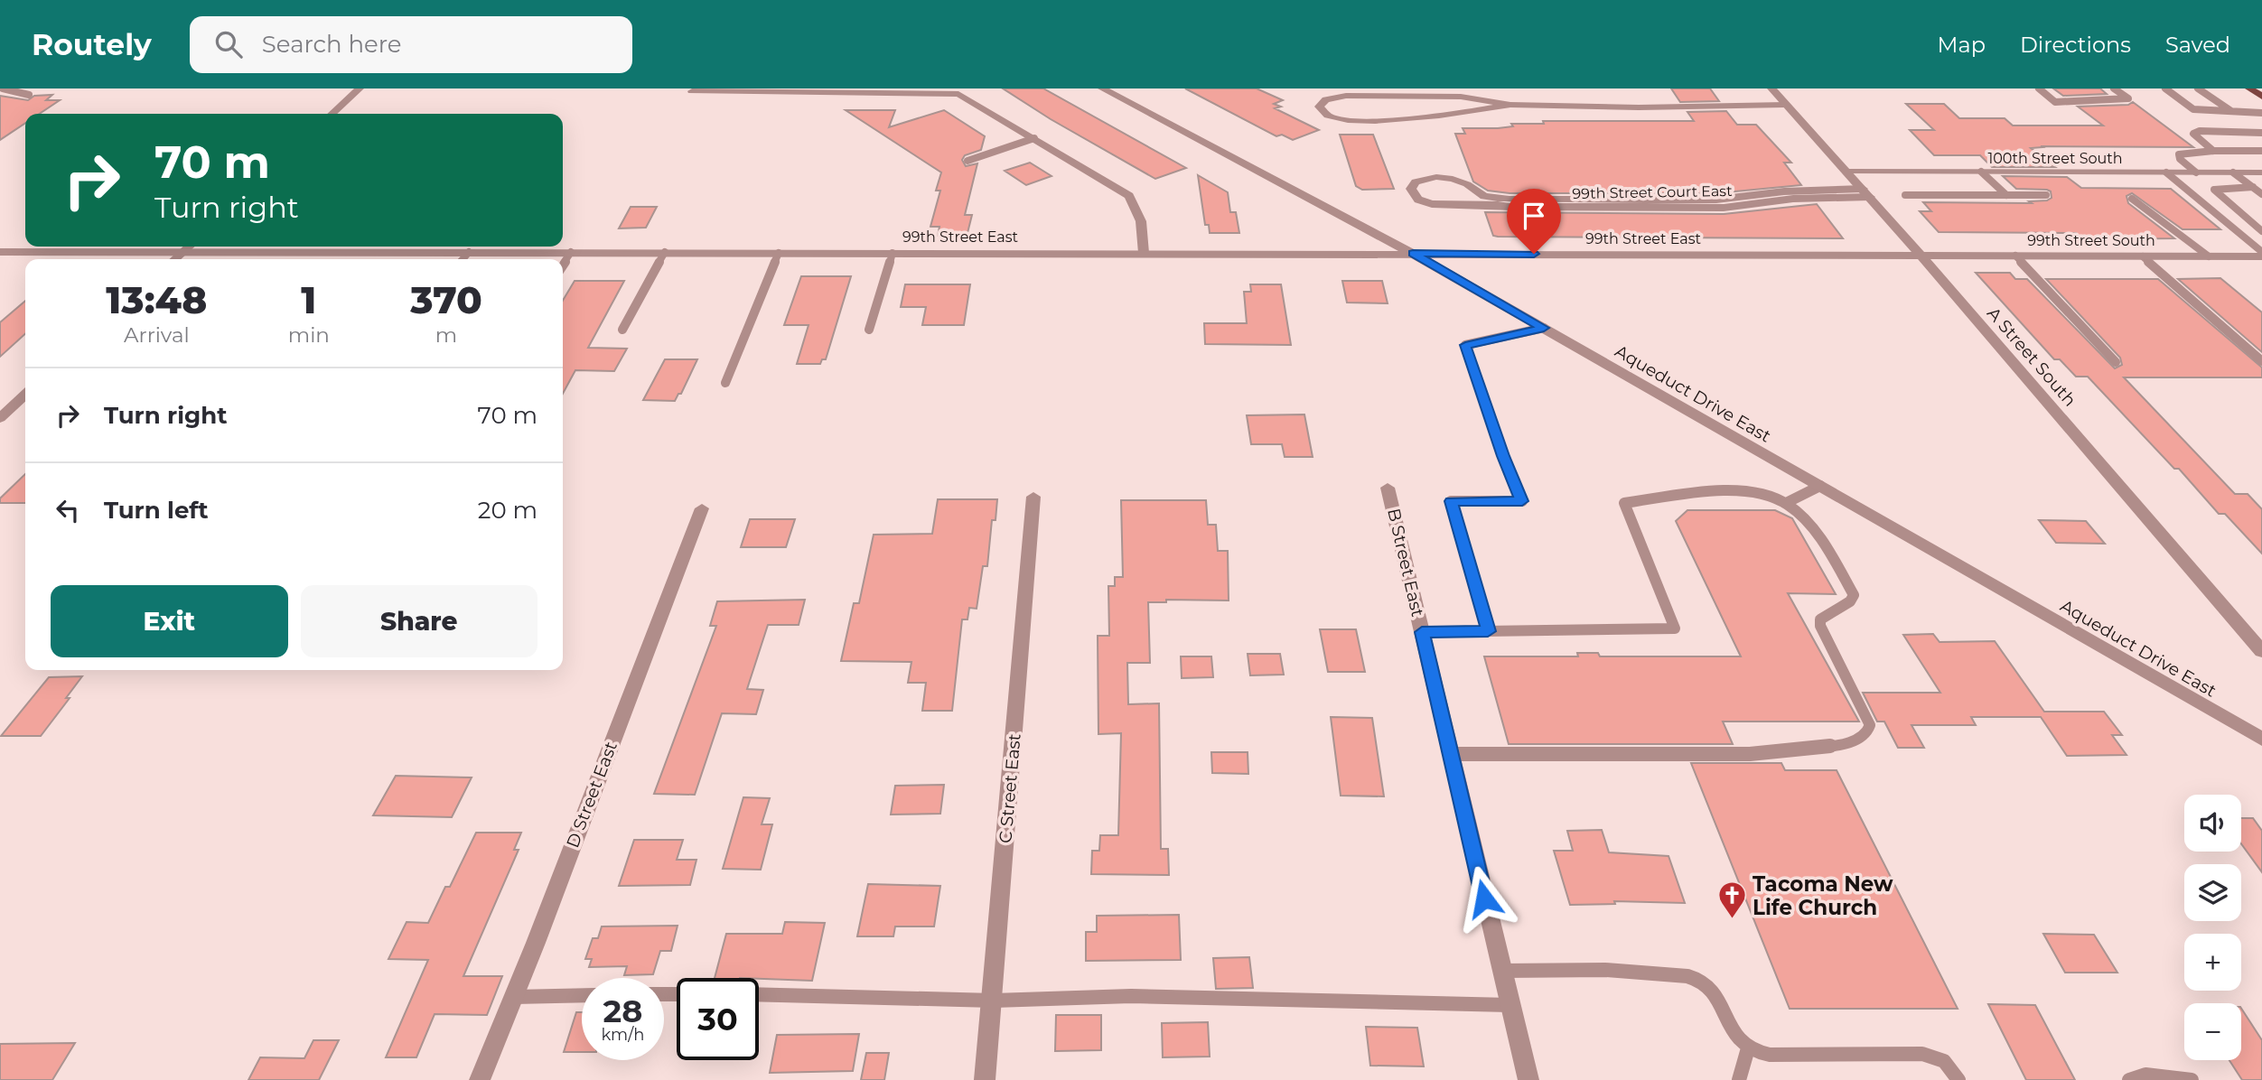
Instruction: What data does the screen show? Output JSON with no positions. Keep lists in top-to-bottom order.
{
  "streets": {
    "street": [
      "100th Street South",
      "99th Street Court East",
      "99th Street East",
      "99th Street South",
      "A Street South",
      "Aqueduct Drive East",
      "B Street East",
      "C Street East",
      "D Street East"
    ]
  },
  "crossings": [
    ["100th Street South", "A Street South"],
    ["99th Street Court East", "A Street South"],
    ["99th Street East", "99th Street South"],
    ["99th Street East", "A Street South"],
    ["99th Street East", "Aqueduct Drive East"],
    ["99th Street South", "A Street South"]
  ],
  "places": {
    "church": ["Tacoma New Life Church"]
  },
  "page": {
    "header": "Routely",
    "search": "Search here",
    "nav": ["Map", "Directions", "Saved"],
    "turn": ["70 m", "Turn right"],
    "eta": [
      "13:48",
      "Arrival",
      "1",
      "min",
      "370",
      "m"
    ],
    "list": [
      {
        "name": "Turn right",
        "value": "70 m"
      },
      {
        "name": "Turn left",
        "value": "20 m"
      }
    ],
    "buttons": ["Exit", "Share"],
    "map_buttons": ["+", "−"],
    "speed": "28 km/h",
    "limit": "30"
  }
}
